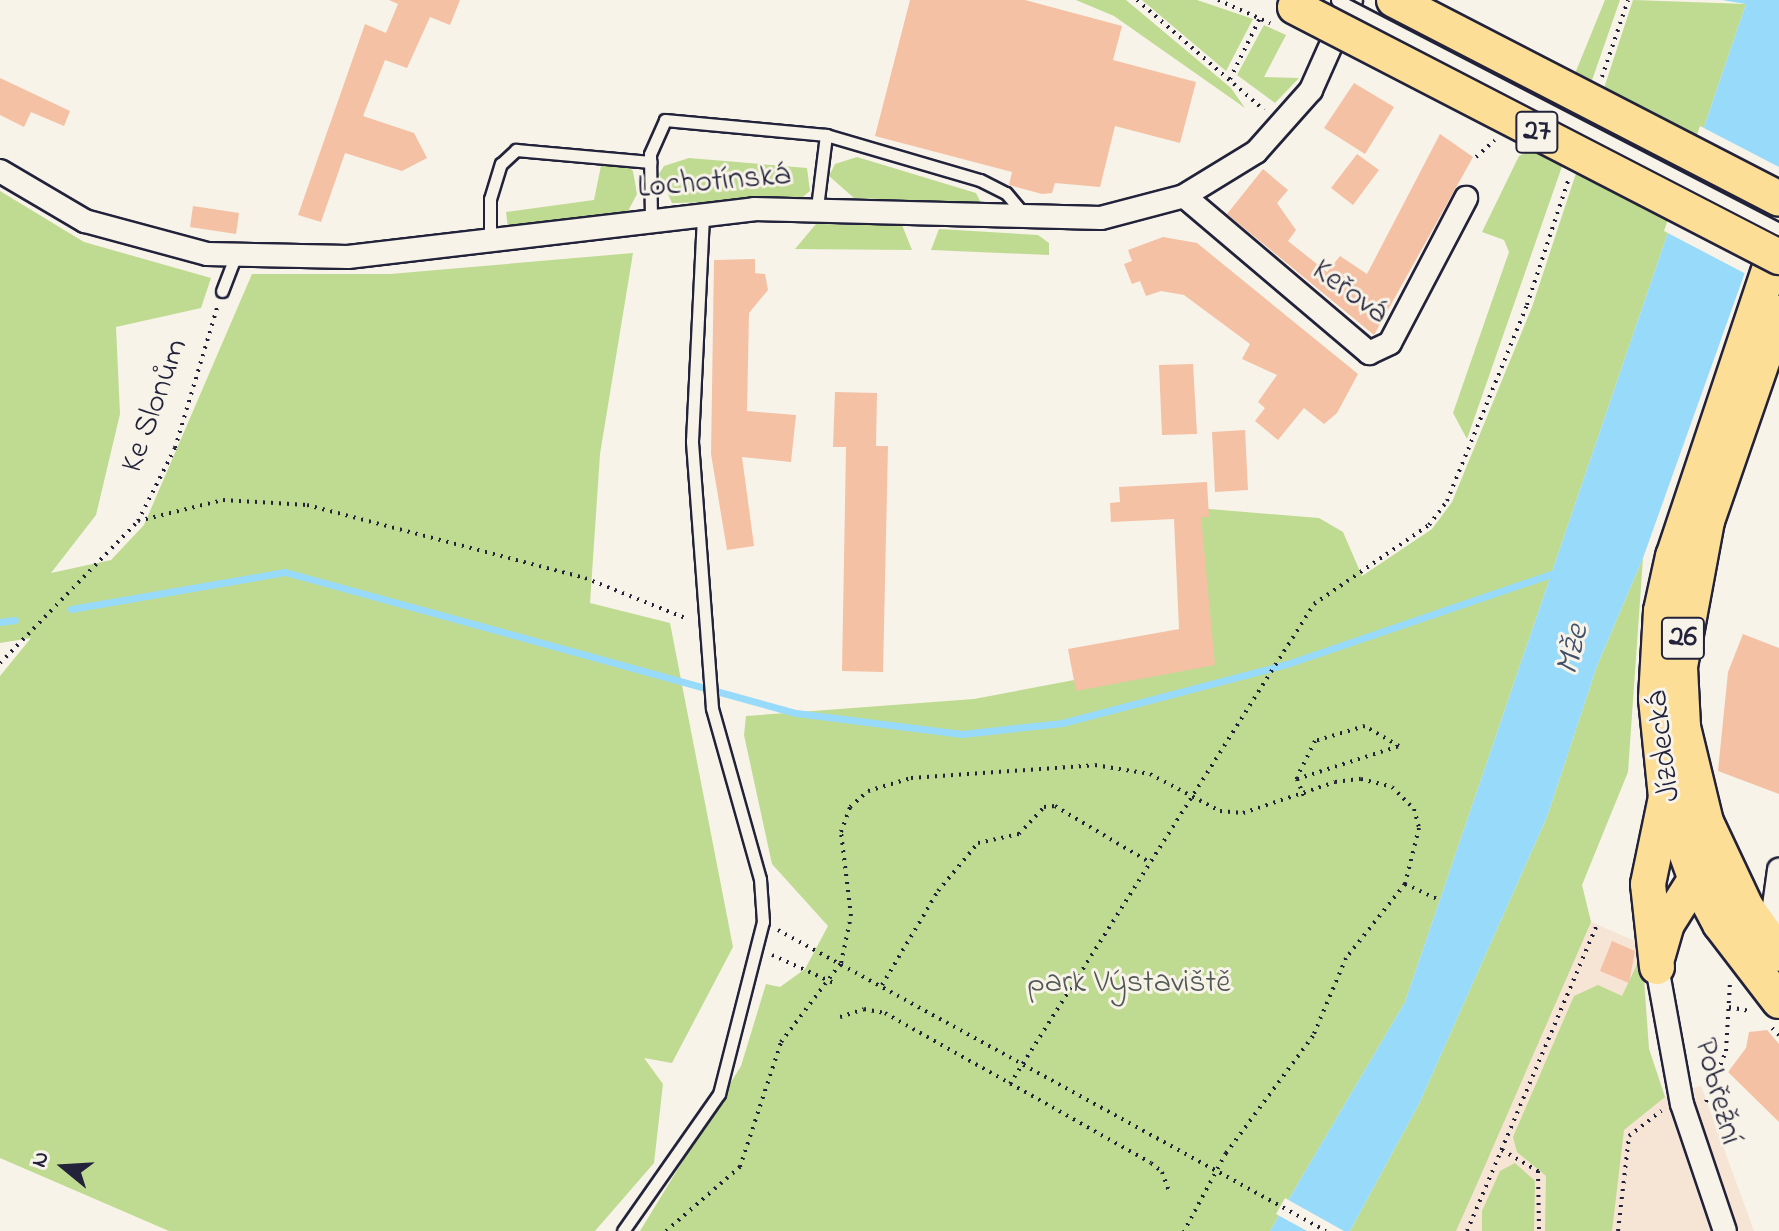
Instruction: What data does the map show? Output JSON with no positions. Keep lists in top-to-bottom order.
{
  "streets": {
    "main road": ["27", "26", "Jízdecká"],
    "street": ["Lochotínská", "Keřová", "Pobřežní"],
    "path": ["Ke Slonům"]
  },
  "crossings": [
    ["Lochotínská", "Keřová"]
  ],
  "water": ["Mže"],
  "parks": ["park Výstaviště"],
  "north": "left"
}
